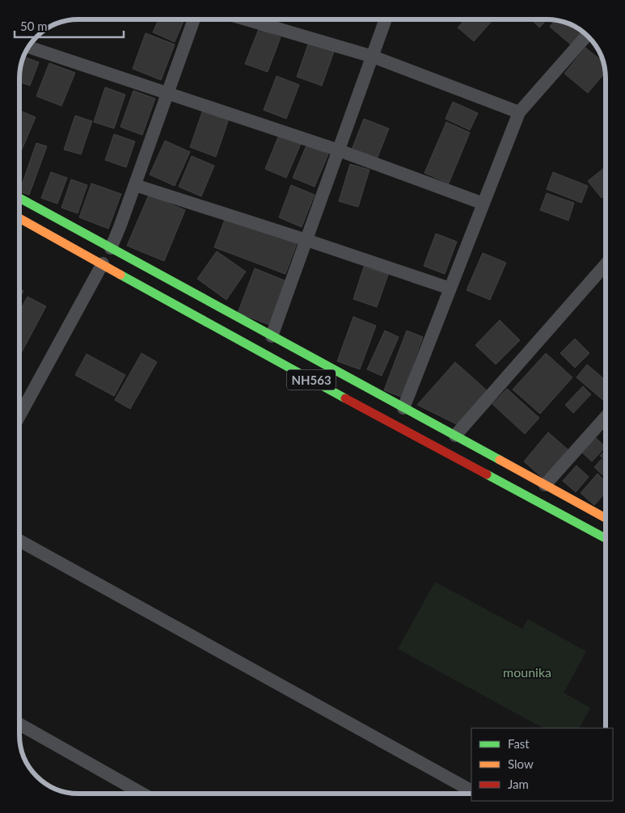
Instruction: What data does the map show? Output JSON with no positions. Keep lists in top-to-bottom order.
{
  "streets": {
    "highway": ["NH563"]
  },
  "parks": ["mounika"],
  "legend": ["Fast", "Slow", "Jam"],
  "scale_bar": "50 m"
}
